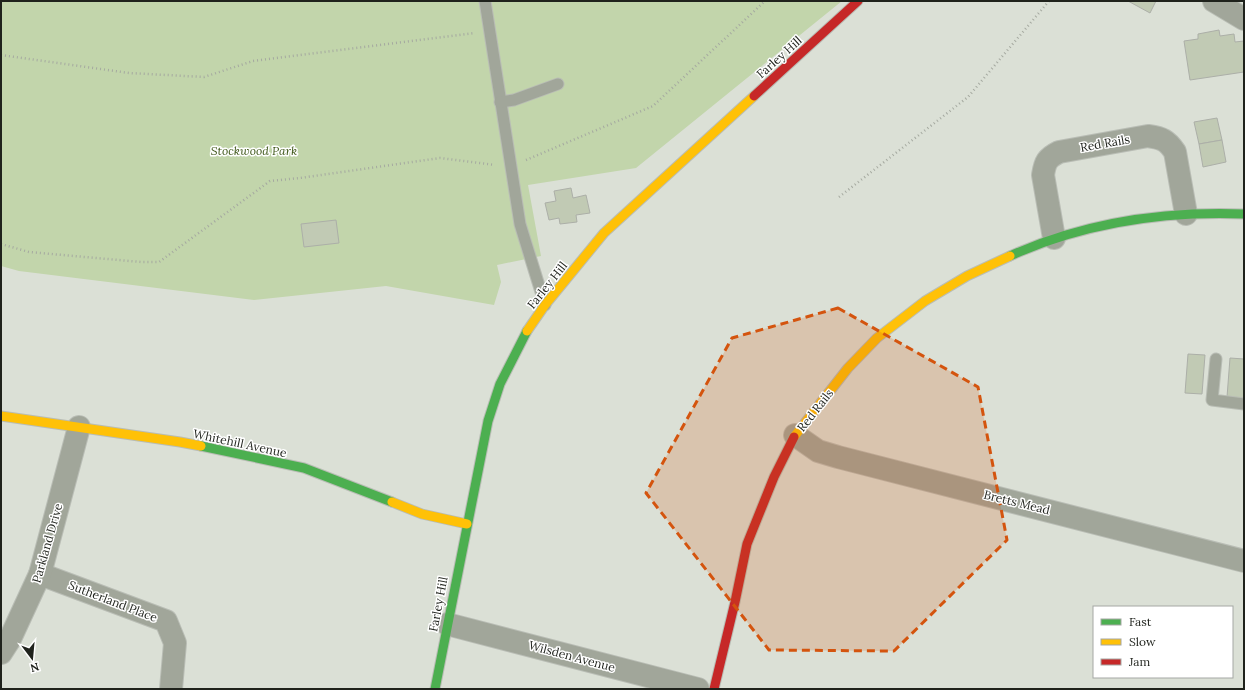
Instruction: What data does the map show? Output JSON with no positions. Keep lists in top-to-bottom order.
{
  "streets": {
    "street": [
      "Farley Hill",
      "Red Rails",
      "Whitehill Avenue",
      "Bretts Mead",
      "Parkland Drive",
      "Sutherland Place",
      "Wilsden Avenue"
    ]
  },
  "crossings": [
    ["Farley Hill", "Whitehill Avenue"],
    ["Farley Hill", "Wilsden Avenue"],
    ["Red Rails", "Bretts Mead"],
    ["Whitehill Avenue", "Parkland Drive"],
    ["Parkland Drive", "Sutherland Place"]
  ],
  "parks": ["Stockwood Park"],
  "legend": ["Fast", "Slow", "Jam"],
  "north": "bottom"
}
